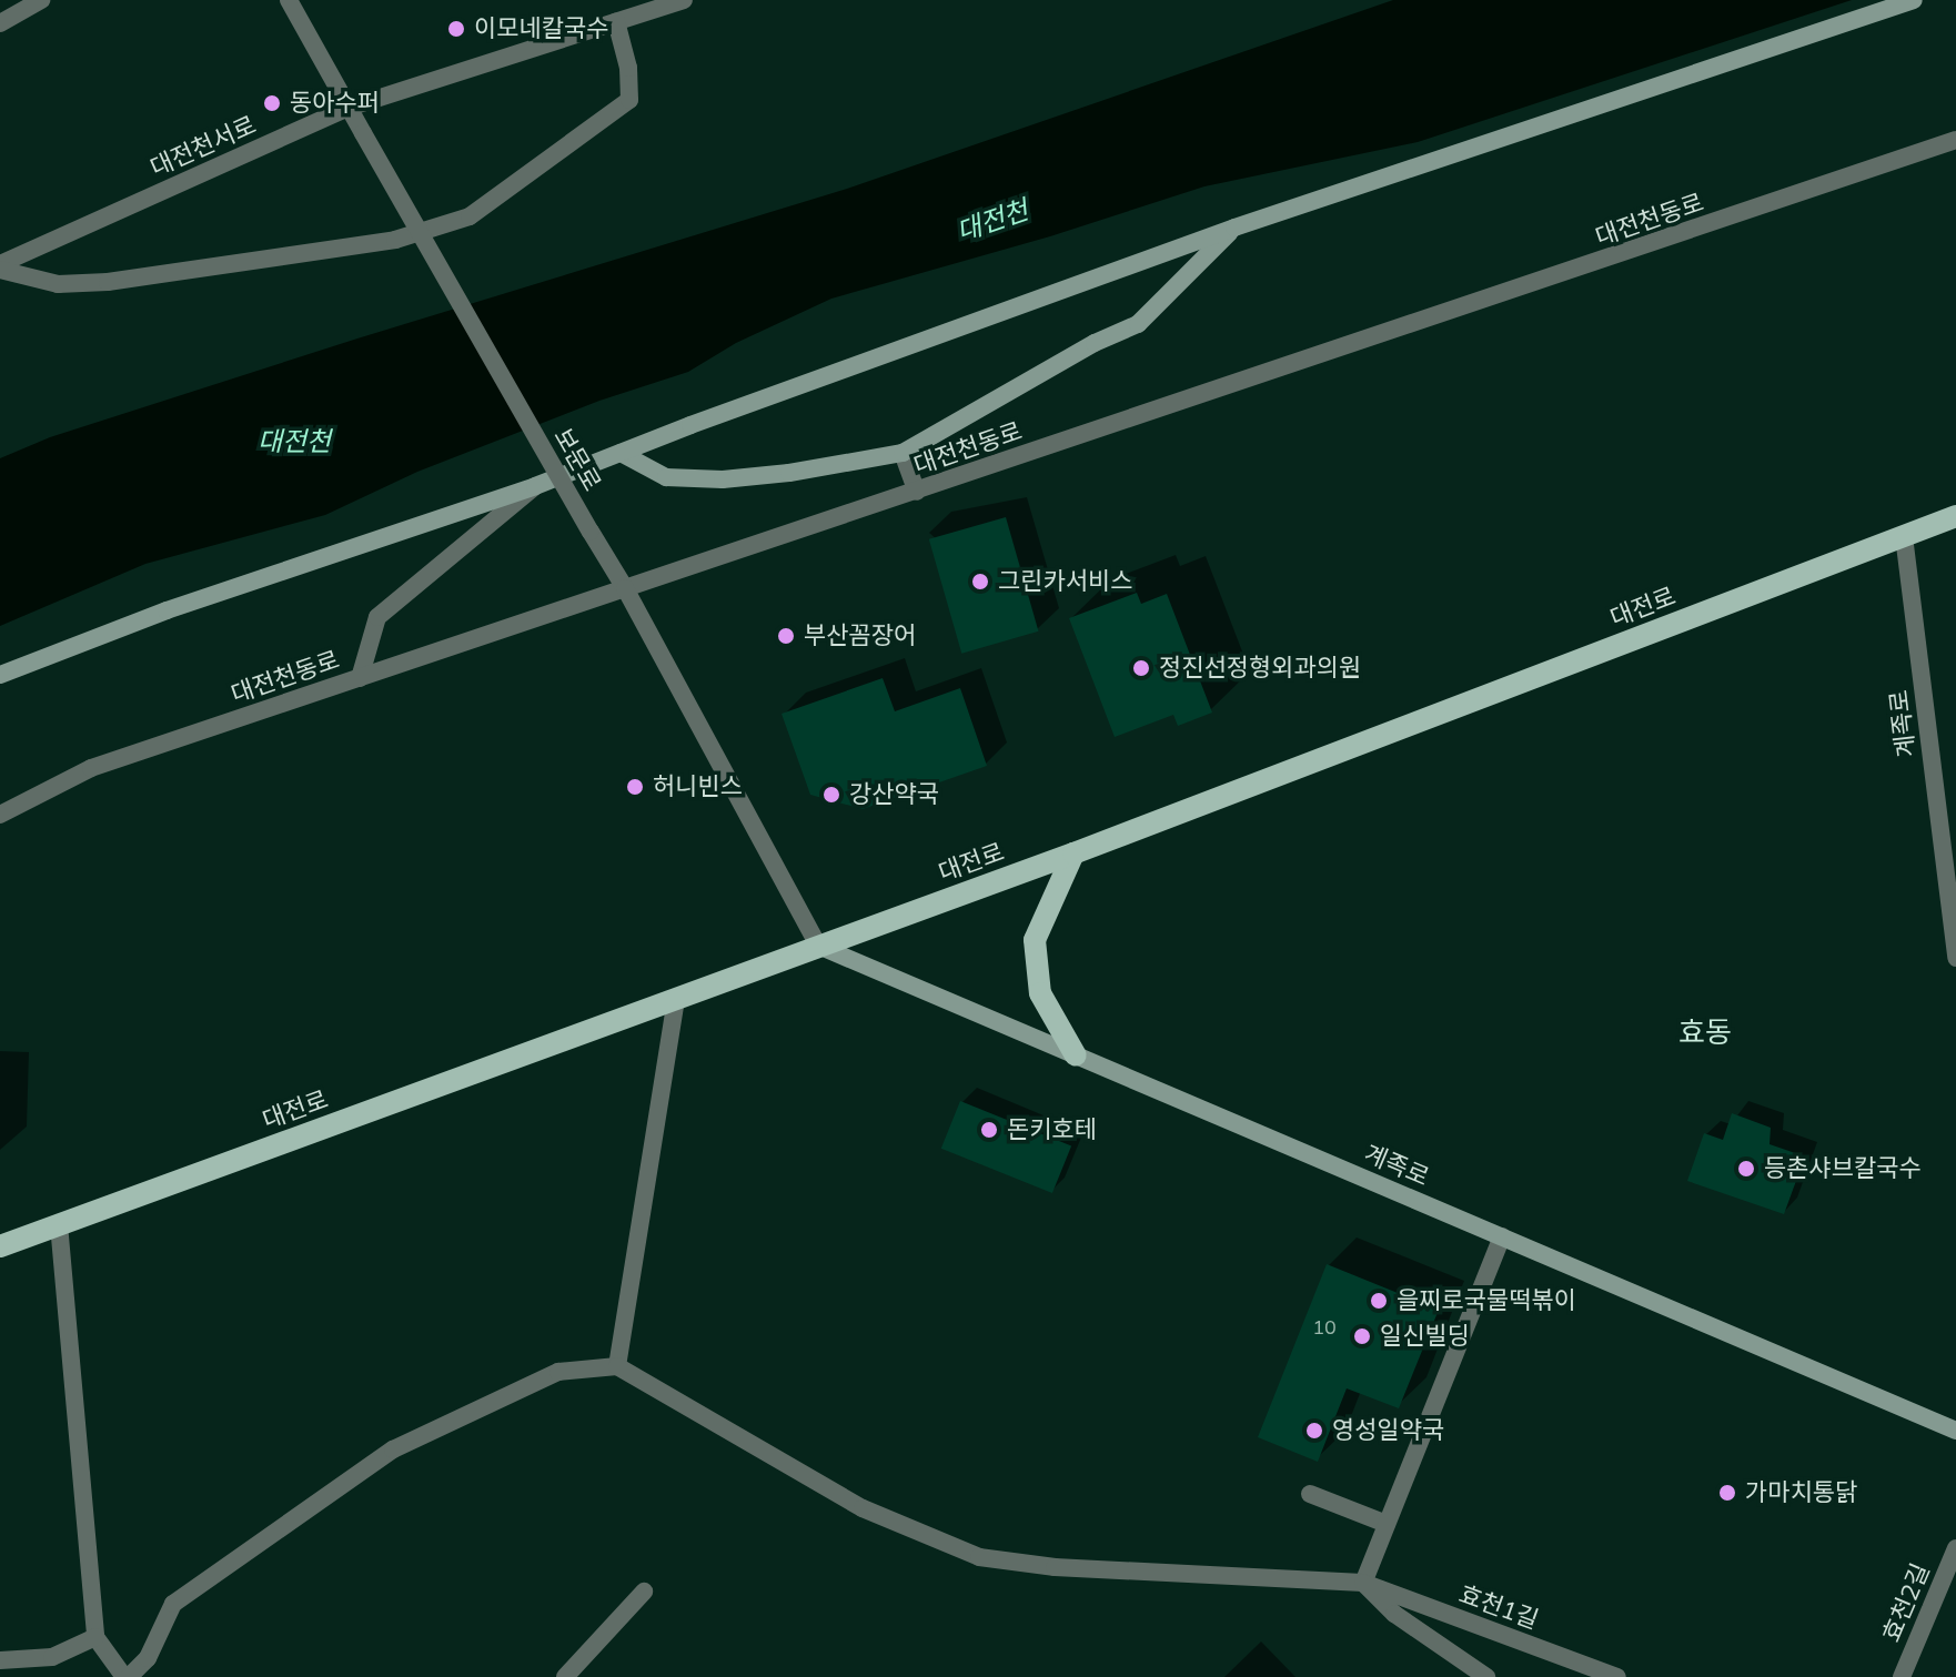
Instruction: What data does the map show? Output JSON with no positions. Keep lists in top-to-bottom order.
{
  "streets": {
    "main road": ["대전로", "계족로"],
    "street": [
      "대전천서로",
      "대전천동로",
      "보문로",
      "효천2길",
      "효천1길"
    ]
  },
  "crossings": [
    ["대전천서로", "보문로"],
    ["대전천동로", "보문로"],
    ["보문로", "대전로"],
    ["보문로", "계족로"],
    ["대전로", "계족로"]
  ],
  "districts": ["효동"],
  "water": ["대전천"],
  "places": [
    "이모네칼국수",
    "동아수퍼",
    "그린카서비스",
    "부산꼼장어",
    "정진선정형외과의원",
    "허니빈스",
    "강산약국",
    "돈키호테",
    "등촌샤브칼국수",
    "을찌로국물떡볶이",
    "일신빌딩",
    "영성일약국",
    "가마치통닭"
  ],
  "house_numbers": ["10"]
}
